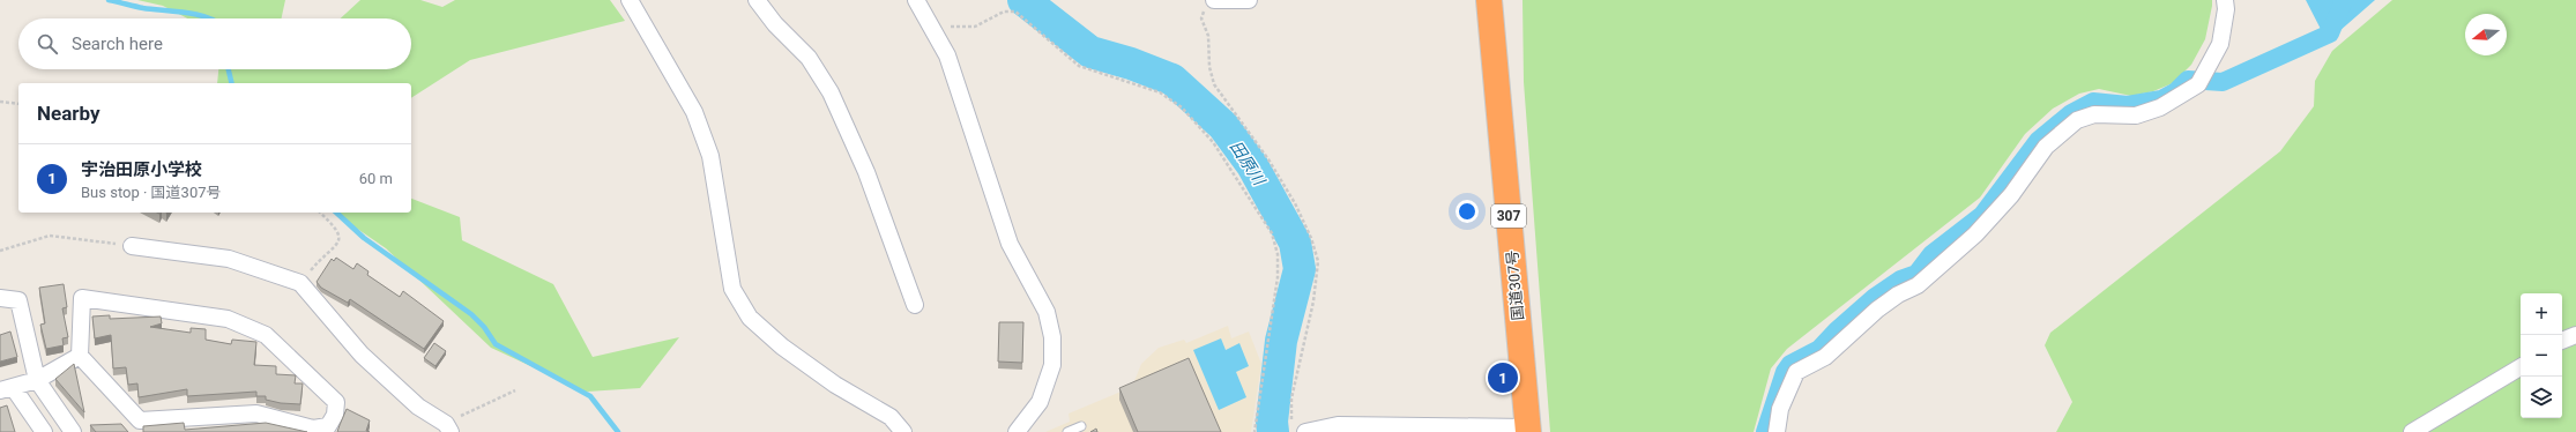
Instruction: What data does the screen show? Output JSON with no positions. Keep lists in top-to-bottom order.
{
  "streets": {
    "highway": ["307", "国道307号"]
  },
  "water": ["田原川"],
  "north": "left",
  "page": {
    "search": "Search here",
    "heading": "Nearby",
    "list": [
      {
        "mark": "1",
        "name": "宇治田原小学校",
        "note": "Bus stop · 国道307号",
        "value": "60 m"
      }
    ],
    "map_buttons": ["+", "−"],
    "pins": "1"
  }
}
